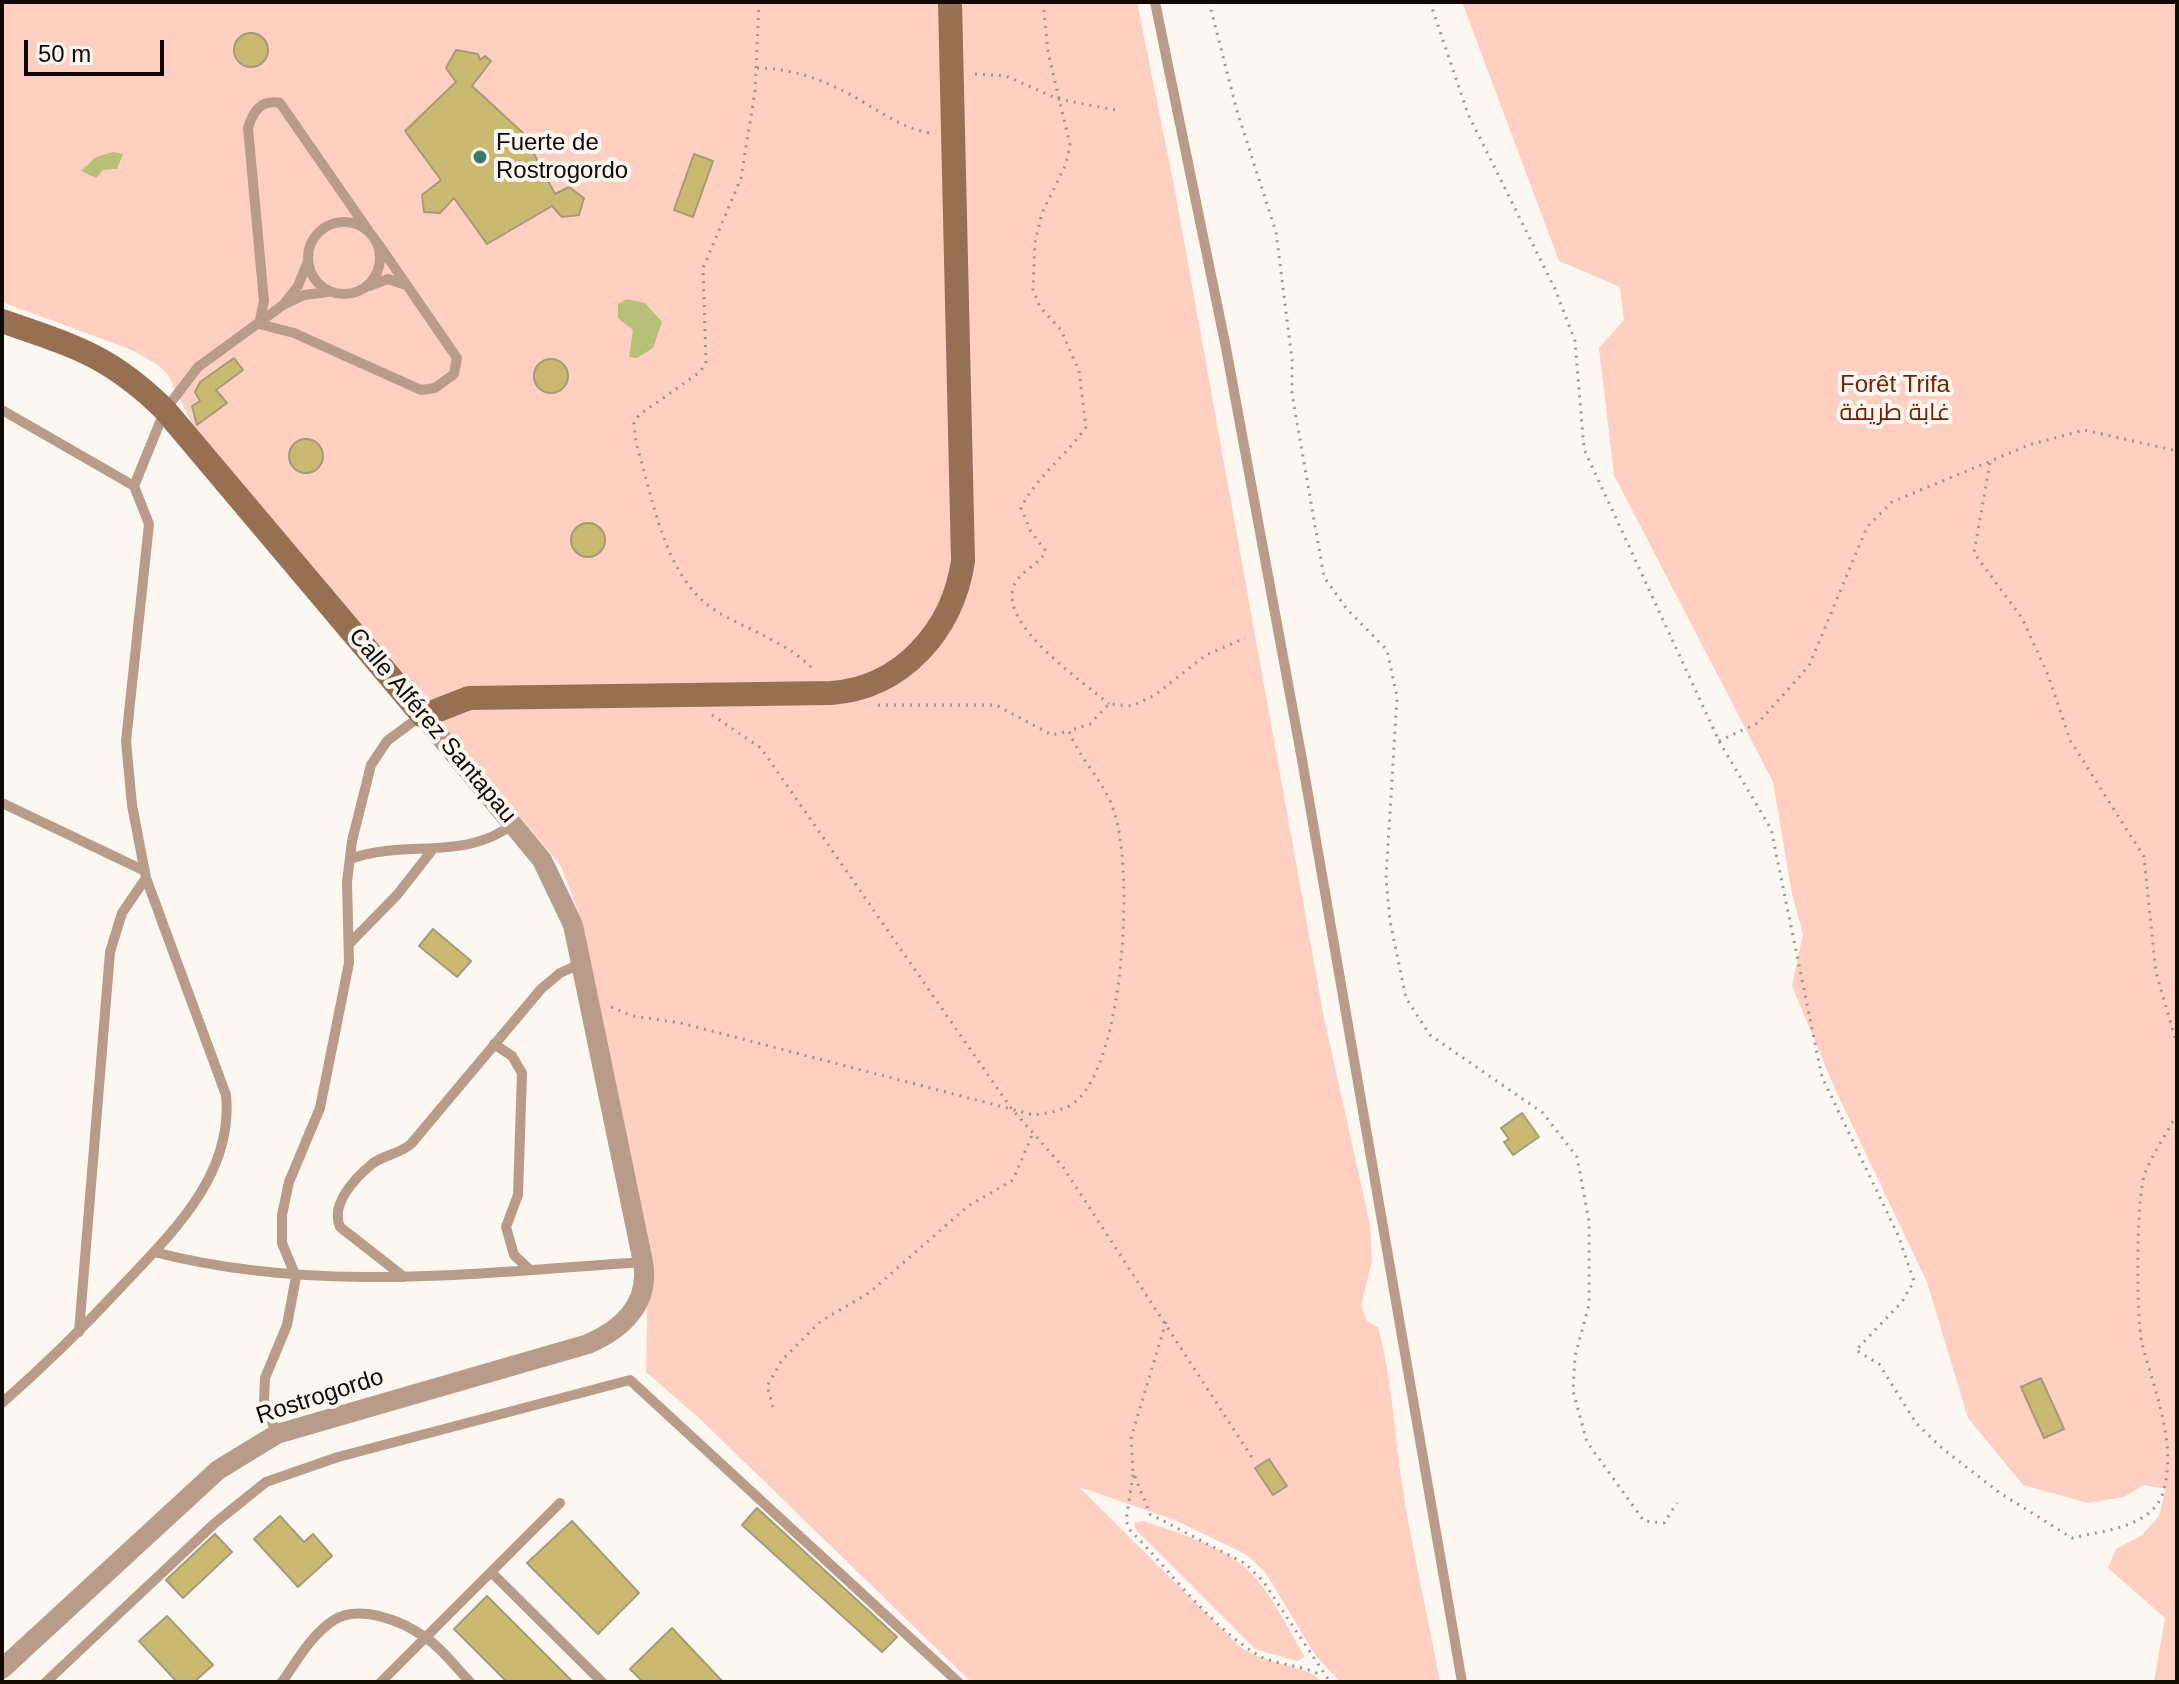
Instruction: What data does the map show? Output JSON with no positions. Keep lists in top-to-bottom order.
{
  "streets": {
    "street": ["Calle Alférez Santapau", "Rostrogordo"]
  },
  "crossings": [
    ["Calle Alférez Santapau", "Rostrogordo"]
  ],
  "parks": ["Forêt Trifa غابة طريفة"],
  "places": ["Fuerte de Rostrogordo"],
  "scale_bar": "50 m"
}
